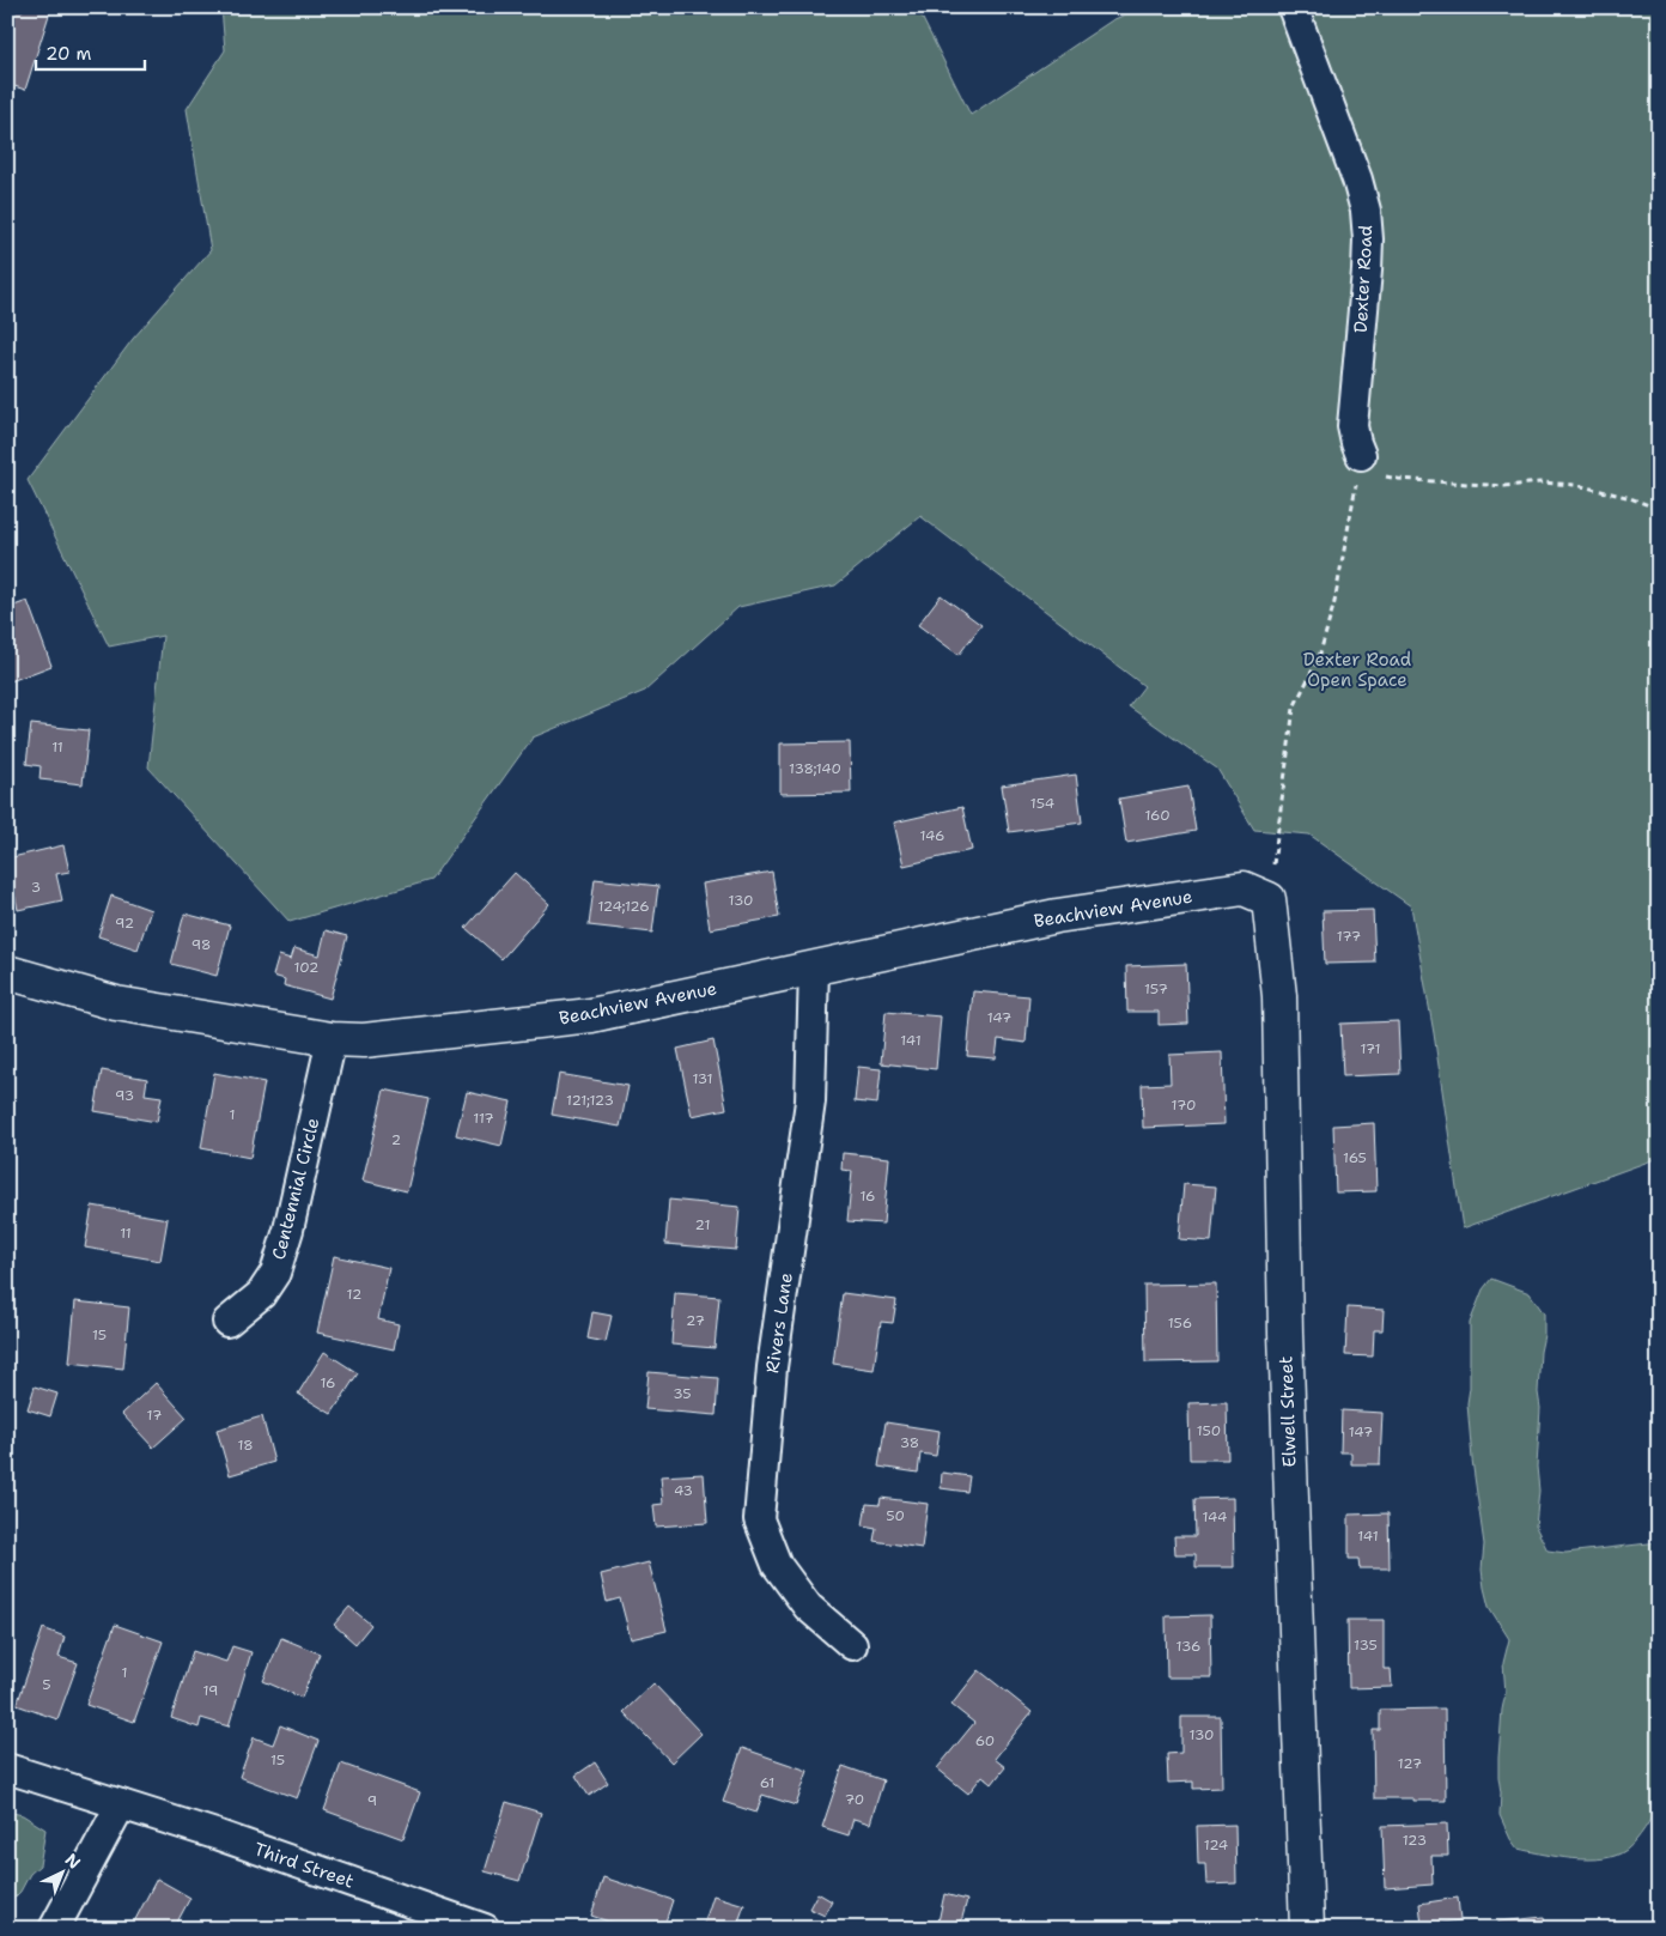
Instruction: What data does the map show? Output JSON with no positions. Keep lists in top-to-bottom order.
{
  "streets": {
    "street": [
      "Dexter Road",
      "Beachview Avenue",
      "Centennial Circle",
      "Rivers Lane",
      "Elwell Street",
      "Third Street"
    ]
  },
  "crossings": [
    ["Beachview Avenue", "Centennial Circle"],
    ["Beachview Avenue", "Rivers Lane"],
    ["Beachview Avenue", "Elwell Street"]
  ],
  "parks": ["Dexter Road Open Space"],
  "house_numbers": [
    "11",
    "138;140",
    "154",
    "160",
    "146",
    "3",
    "130",
    "124;126",
    "92",
    "177",
    "98",
    "102",
    "157",
    "147",
    "141",
    "171",
    "131",
    "93",
    "121;123",
    "170",
    "1",
    "117",
    "2",
    "165",
    "16",
    "21",
    "11",
    "12",
    "27",
    "156",
    "15",
    "16",
    "35",
    "17",
    "150",
    "147",
    "38",
    "18",
    "43",
    "50",
    "144",
    "141",
    "135",
    "136",
    "1",
    "5",
    "19",
    "130",
    "60",
    "15",
    "127",
    "61",
    "70",
    "9",
    "123",
    "124"
  ],
  "scale_bar": "20 m",
  "north": "top right"
}
